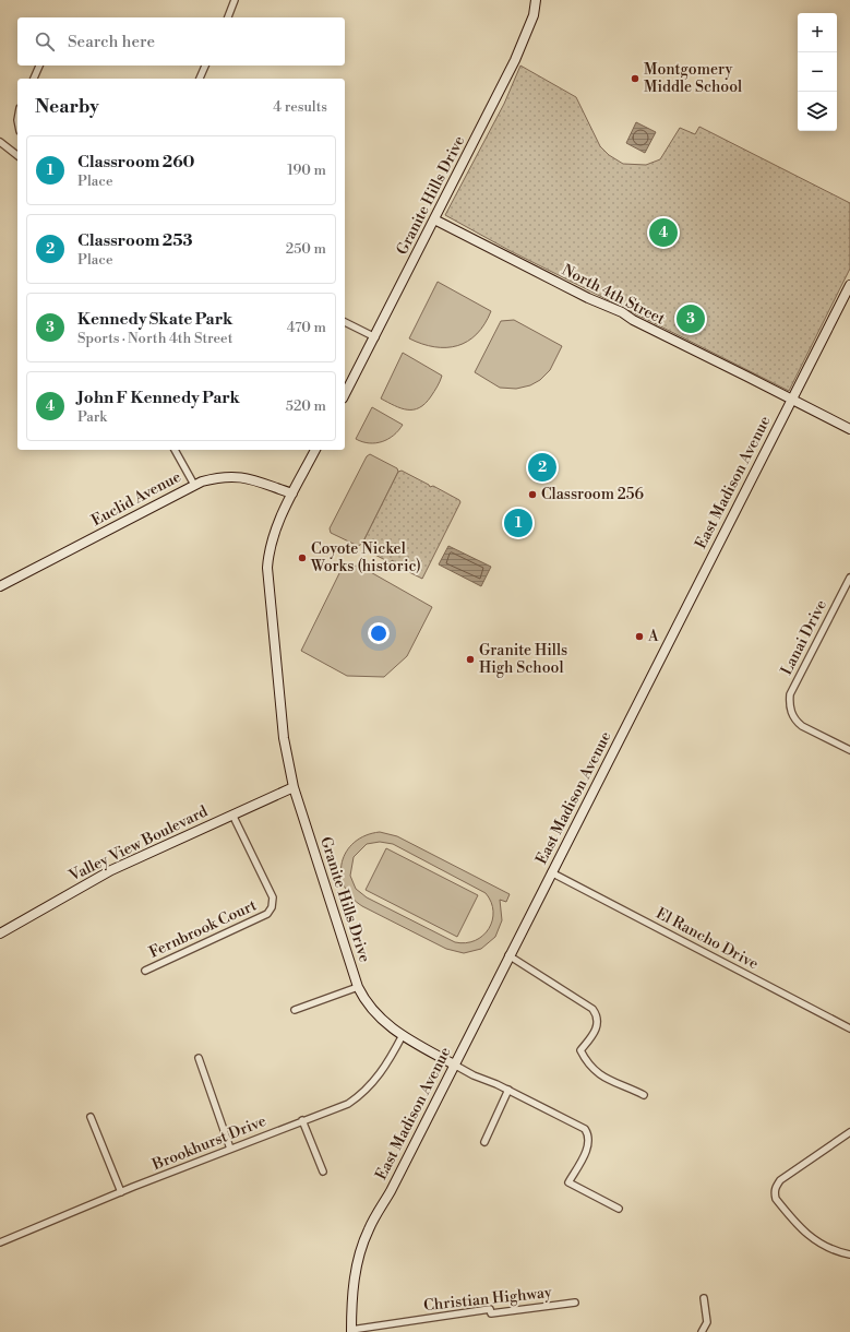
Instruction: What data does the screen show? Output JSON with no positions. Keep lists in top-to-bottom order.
{
  "streets": {
    "street": [
      "Granite Hills Drive",
      "North 4th Street",
      "East Madison Avenue",
      "Euclid Avenue",
      "Lanai Drive",
      "Valley View Boulevard",
      "Fernbrook Court",
      "El Rancho Drive",
      "Brookhurst Drive",
      "Christian Highway"
    ]
  },
  "crossings": [
    ["Granite Hills Drive", "North 4th Street"],
    ["Granite Hills Drive", "East Madison Avenue"],
    ["Granite Hills Drive", "Euclid Avenue"],
    ["Granite Hills Drive", "Valley View Boulevard"],
    ["Granite Hills Drive", "Brookhurst Drive"],
    ["North 4th Street", "East Madison Avenue"],
    ["East Madison Avenue", "El Rancho Drive"],
    ["East Madison Avenue", "Christian Highway"],
    ["Valley View Boulevard", "Fernbrook Court"]
  ],
  "places": [
    "Montgomery Middle School",
    "Classroom 256",
    "Coyote Nickel Works (historic)",
    "A",
    "Granite Hills High School"
  ],
  "page": {
    "map_buttons": ["+", "−"],
    "search": "Search here",
    "heading": ["Nearby", "4 results"],
    "list": [
      {
        "mark": "1",
        "name": "Classroom 260",
        "note": "Place",
        "value": "190 m"
      },
      {
        "mark": "2",
        "name": "Classroom 253",
        "note": "Place",
        "value": "250 m"
      },
      {
        "mark": "3",
        "name": "Kennedy Skate Park",
        "note": "Sports · North 4th Street",
        "value": "470 m"
      },
      {
        "mark": "4",
        "name": "John F Kennedy Park",
        "note": "Park",
        "value": "520 m"
      }
    ],
    "pins": [
      "4",
      "3",
      "2",
      "1"
    ]
  }
}
